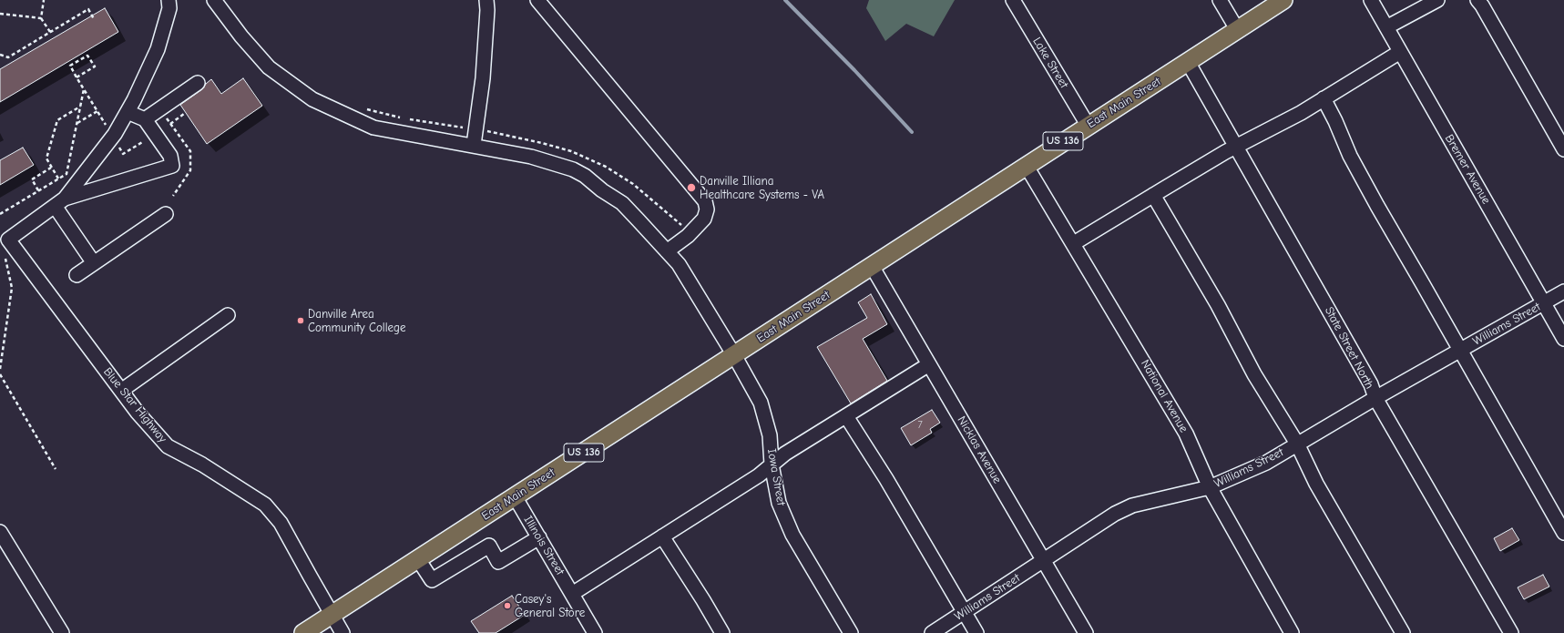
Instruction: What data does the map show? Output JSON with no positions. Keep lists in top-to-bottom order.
{
  "streets": {
    "main road": ["East Main Street", "US 136"],
    "street": [
      "Lake Street",
      "Bremer Avenue",
      "Williams Street",
      "State Street North",
      "National Avenue",
      "Blue Star Highway",
      "Nicklas Avenue",
      "Iowa Street",
      "Illinois Street"
    ]
  },
  "crossings": [
    ["Lake Street", "East Main Street"],
    ["East Main Street", "State Street North"],
    ["East Main Street", "National Avenue"],
    ["East Main Street", "Blue Star Highway"],
    ["East Main Street", "Nicklas Avenue"],
    ["East Main Street", "Iowa Street"],
    ["East Main Street", "Illinois Street"],
    ["Bremer Avenue", "Williams Street"],
    ["Williams Street", "State Street North"],
    ["Williams Street", "National Avenue"],
    ["Williams Street", "Nicklas Avenue"]
  ],
  "places": ["Danville Illiana Healthcare Systems - VA", "Danville Area Community College", "Casey's General Store"],
  "house_numbers": ["7"]
}
